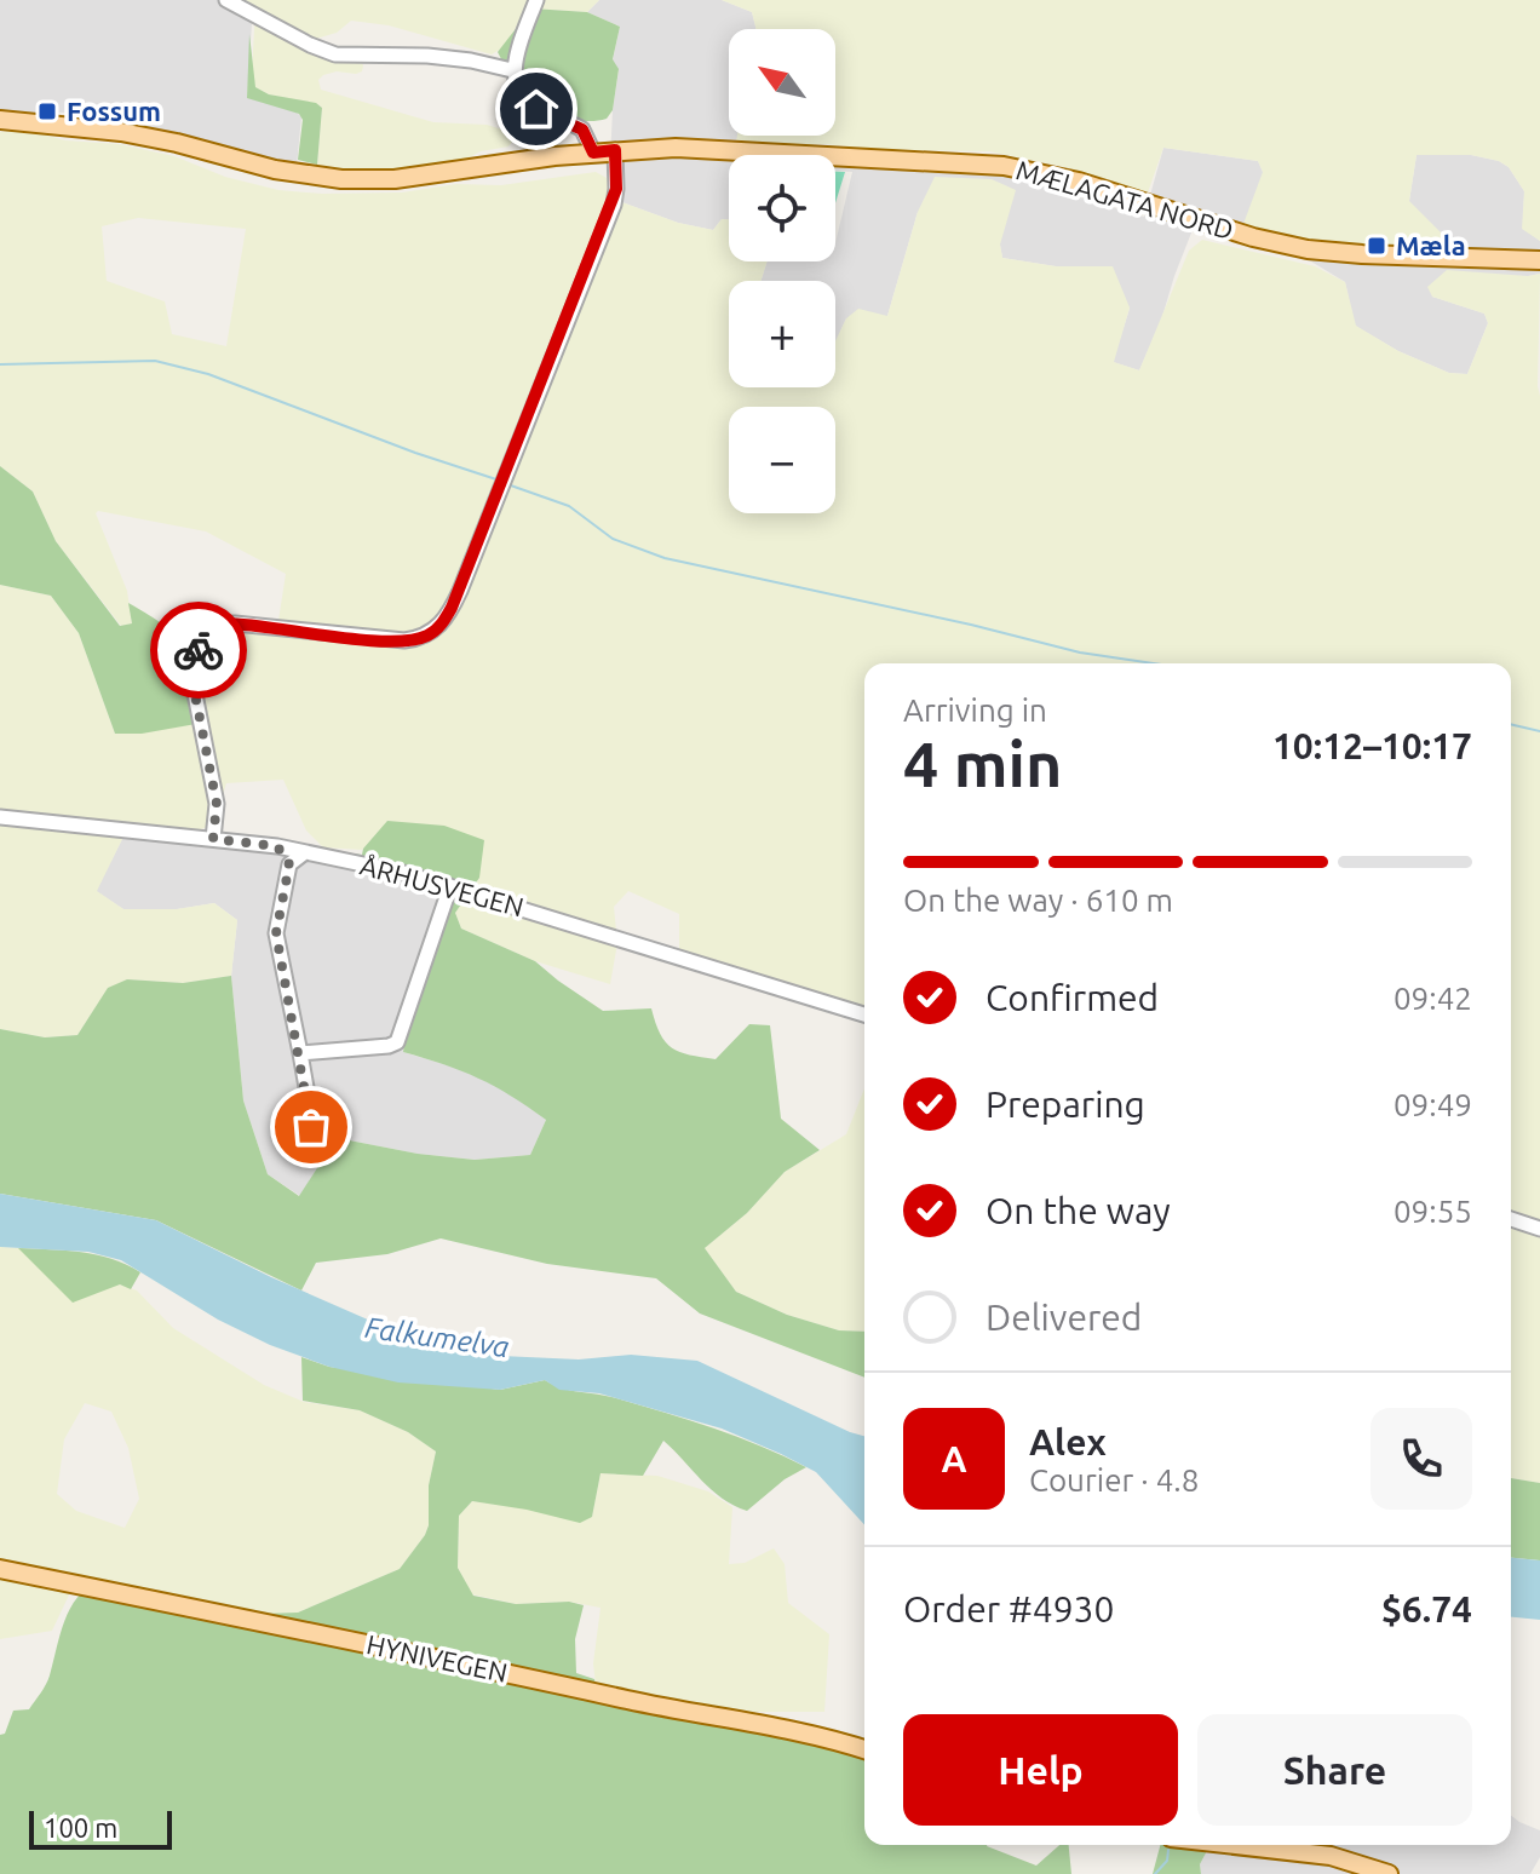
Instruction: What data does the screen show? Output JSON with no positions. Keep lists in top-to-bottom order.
{
  "streets": {
    "main road": ["MÆLAGATA NORD", "HYNIVEGEN"],
    "street": ["ÅRHUSVEGEN"]
  },
  "water": ["Falkumelva"],
  "places": {
    "transit": ["Fossum", "Mæla"]
  },
  "scale_bar": "100 m",
  "north": "top left",
  "page": {
    "map_buttons": ["+", "−"],
    "heading": ["4 min", "Arriving in", "10:12–10:17"],
    "panel": [
      "Alex",
      "Courier · 4.8",
      "Order #4930",
      "$6.74"
    ],
    "bar": "On the way · 610 m",
    "list": [
      ["Confirmed", "09:42"],
      ["Preparing", "09:49"],
      ["On the way", "09:55"],
      "Delivered"
    ],
    "round": "A",
    "buttons": ["Help", "Share"],
    "scale": "100 m"
  }
}
